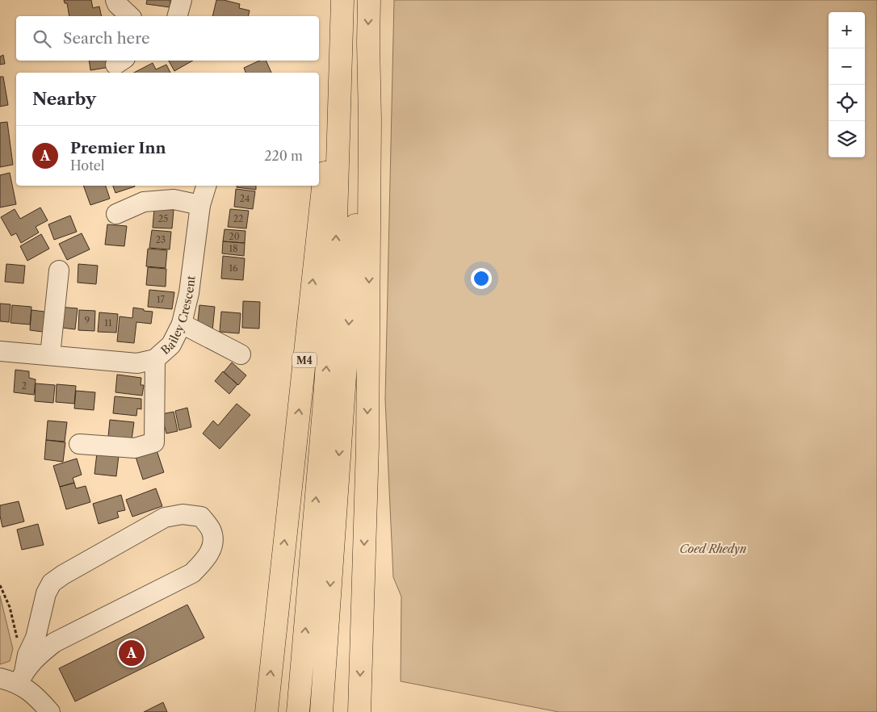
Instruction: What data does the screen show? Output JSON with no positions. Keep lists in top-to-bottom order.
{
  "streets": {
    "highway": ["M4"],
    "street": ["Bailey Crescent"]
  },
  "parks": ["Coed Rhedyn"],
  "house_numbers": [
    "24",
    "25",
    "22",
    "20",
    "23",
    "18",
    "16",
    "17",
    "9",
    "11",
    "2"
  ],
  "page": {
    "map_buttons": ["+", "−"],
    "search": "Search here",
    "heading": "Nearby",
    "list": [
      {
        "mark": "A",
        "name": "Premier Inn",
        "note": "Hotel",
        "value": "220 m"
      }
    ],
    "pins": "A"
  }
}
